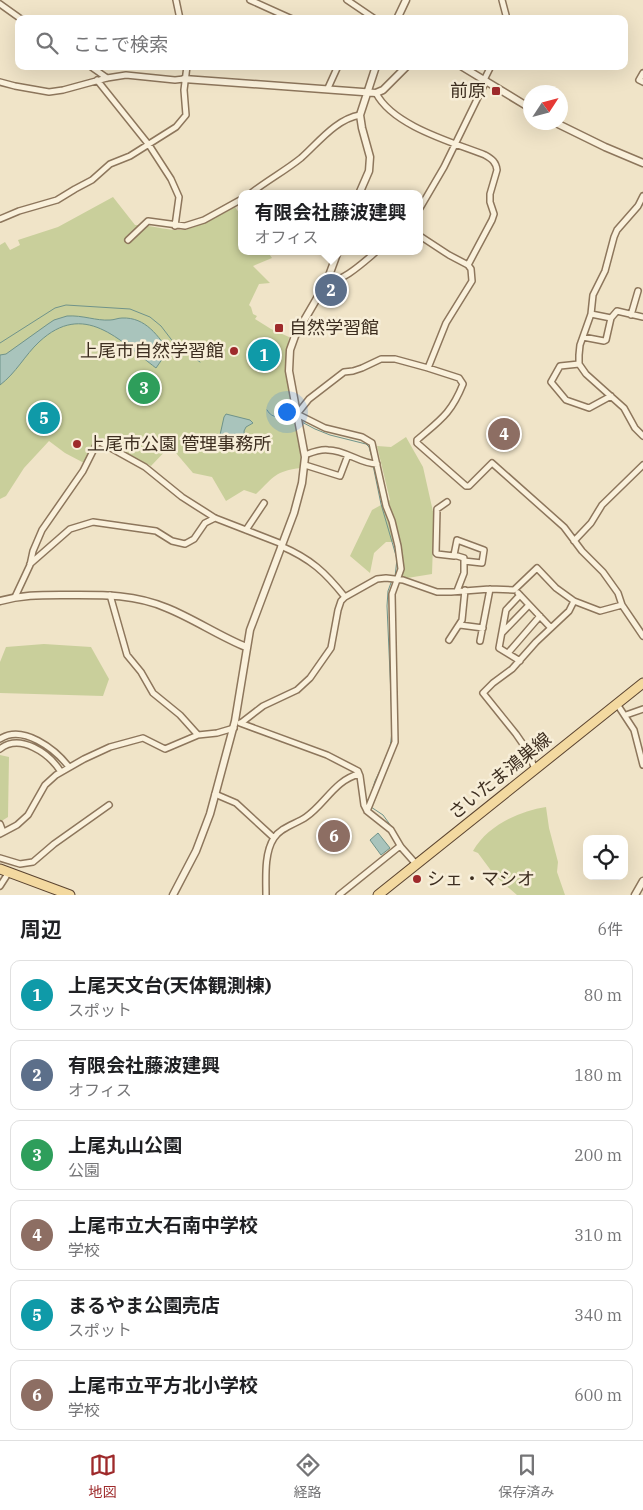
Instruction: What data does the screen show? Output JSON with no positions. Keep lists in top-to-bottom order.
{
  "streets": {
    "main road": ["さいたま鴻巣線"]
  },
  "places": {
    "transit": ["前原", "自然学習館"],
    "other": ["上尾市自然学習館", "上尾市公園 管理事務所", "シェ・マシオ"]
  },
  "north": "top right",
  "page": {
    "search": "ここで検索",
    "popup": ["有限会社藤波建興", "オフィス"],
    "pins": [
      "2",
      "1",
      "3",
      "5",
      "4",
      "6"
    ],
    "heading": ["周辺", "6件"],
    "list": [
      {
        "mark": "1",
        "name": "上尾天文台(天体観測棟)",
        "note": "スポット",
        "value": "80 m"
      },
      {
        "mark": "2",
        "name": "有限会社藤波建興",
        "note": "オフィス",
        "value": "180 m"
      },
      {
        "mark": "3",
        "name": "上尾丸山公園",
        "note": "公園",
        "value": "200 m"
      },
      {
        "mark": "4",
        "name": "上尾市立大石南中学校",
        "note": "学校",
        "value": "310 m"
      },
      {
        "mark": "5",
        "name": "まるやま公園売店",
        "note": "スポット",
        "value": "340 m"
      },
      {
        "mark": "6",
        "name": "上尾市立平方北小学校",
        "note": "学校",
        "value": "600 m"
      }
    ],
    "nav": ["地図", "経路", "保存済み"]
  }
}
